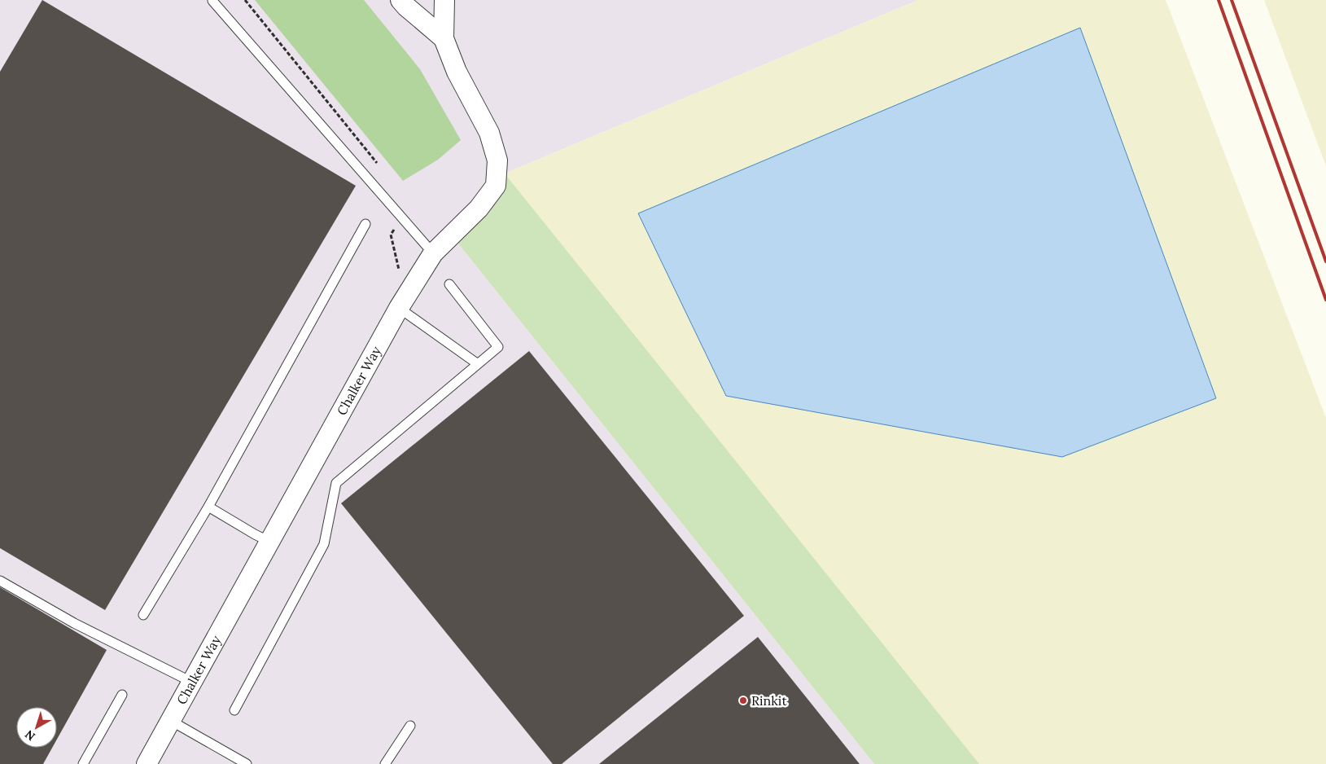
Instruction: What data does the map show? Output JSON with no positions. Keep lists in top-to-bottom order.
{
  "streets": {
    "street": ["Chalker Way"]
  },
  "places": ["Rinkit"],
  "north": "bottom left"
}
